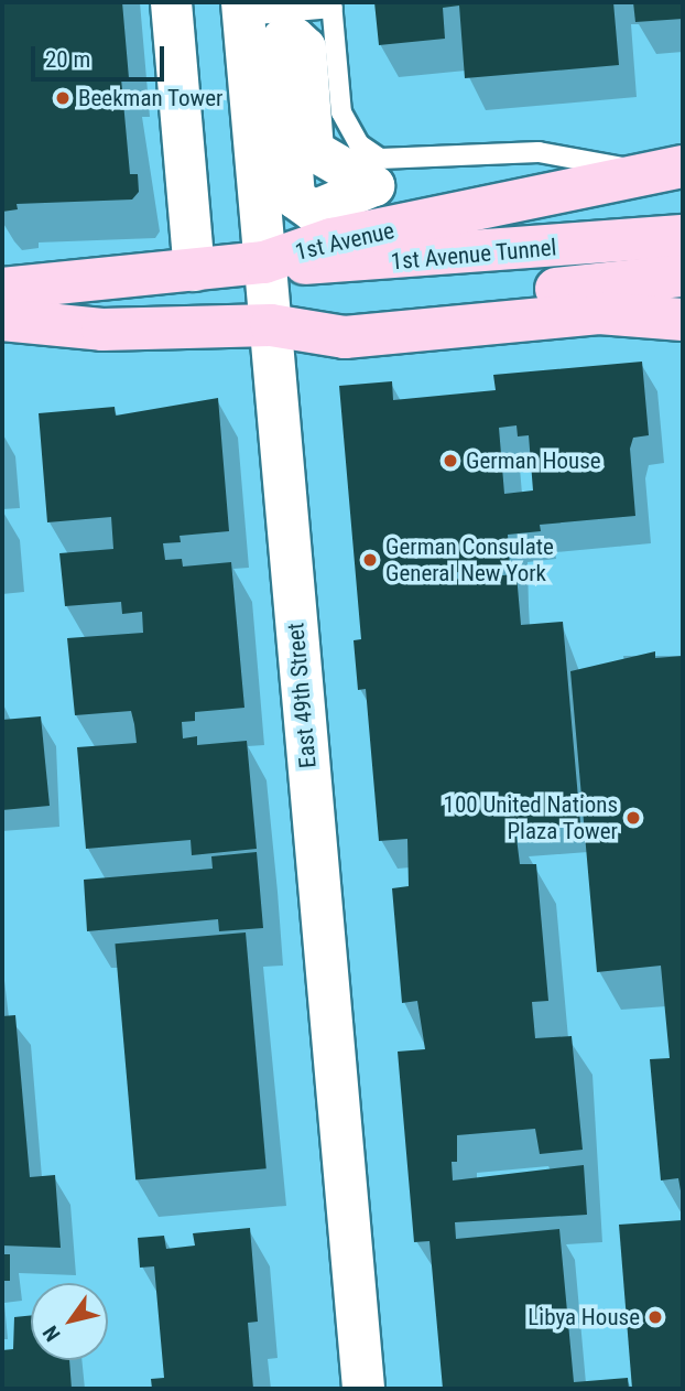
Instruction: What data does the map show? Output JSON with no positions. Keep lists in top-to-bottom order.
{
  "streets": {
    "main road": ["1st Avenue", "1st Avenue Tunnel", "East 49th Street"]
  },
  "crossings": [
    ["1st Avenue", "1st Avenue Tunnel"],
    ["1st Avenue", "East 49th Street"],
    ["1st Avenue Tunnel", "East 49th Street"]
  ],
  "places": [
    "Beekman Tower",
    "German House",
    "German Consulate General New York",
    "100 United Nations Plaza Tower",
    "Libya House"
  ],
  "scale_bar": "20 m",
  "north": "bottom left"
}
